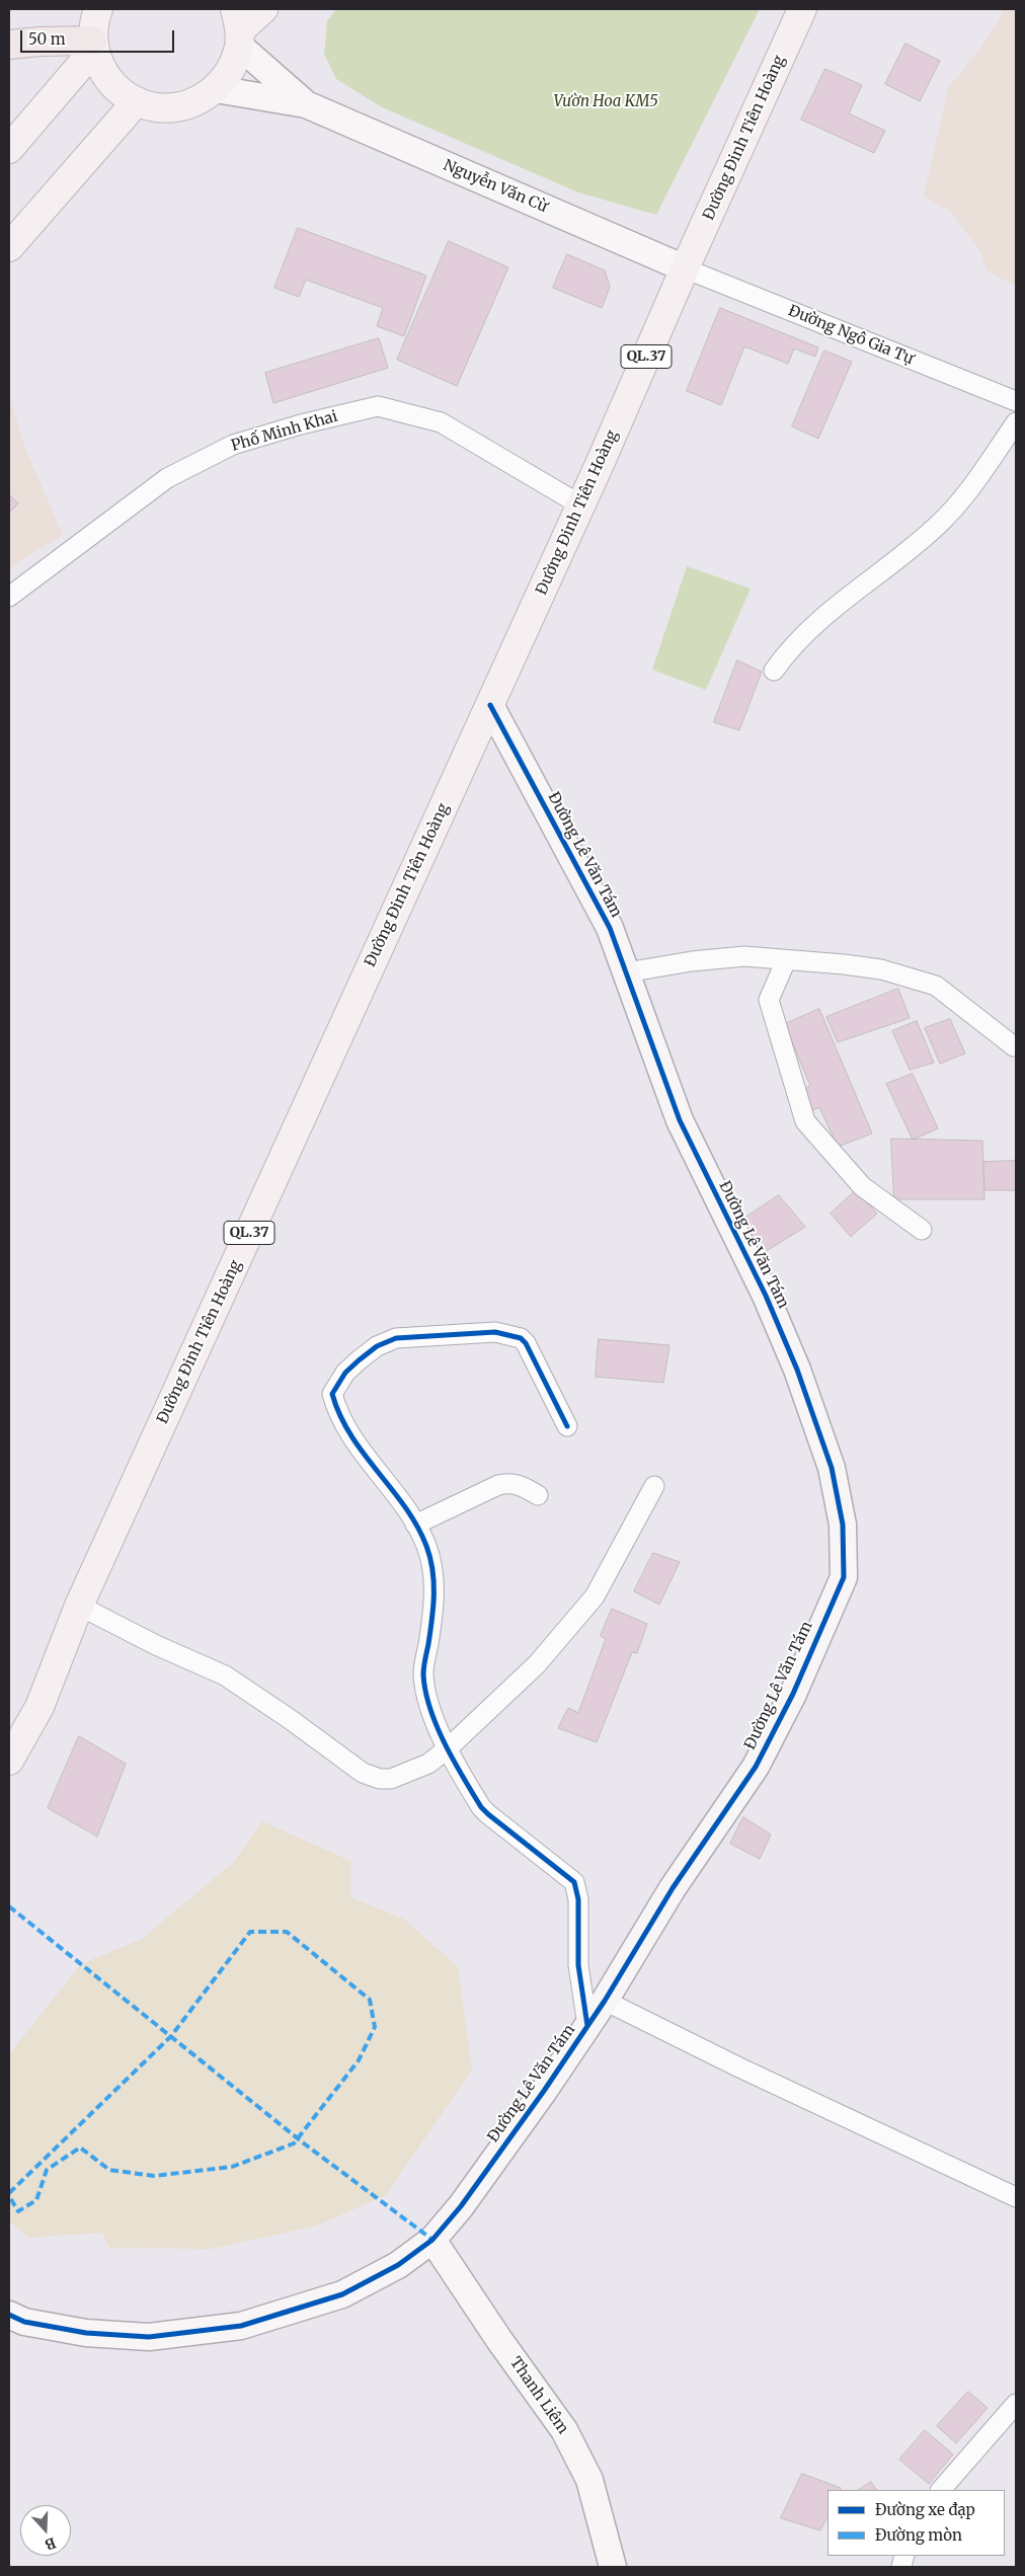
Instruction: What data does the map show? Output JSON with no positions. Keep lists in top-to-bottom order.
{
  "streets": {
    "main road": ["Đường Đinh Tiên Hoàng", "QL.37"],
    "street": [
      "Nguyễn Văn Cừ",
      "Đường Ngô Gia Tự",
      "Phố Minh Khai",
      "Đường Lê Văn Tám",
      "Thanh Liêm"
    ]
  },
  "crossings": [
    ["Đường Đinh Tiên Hoàng", "Nguyễn Văn Cừ"],
    ["Đường Đinh Tiên Hoàng", "Đường Ngô Gia Tự"],
    ["Đường Đinh Tiên Hoàng", "Phố Minh Khai"],
    ["Đường Đinh Tiên Hoàng", "Đường Lê Văn Tám"],
    ["Nguyễn Văn Cừ", "Đường Ngô Gia Tự"],
    ["Đường Lê Văn Tám", "Thanh Liêm"]
  ],
  "parks": ["Vườn Hoa KM5"],
  "legend": ["Đường xe đạp", "Đường mòn"],
  "scale_bar": "50 m",
  "north": "bottom"
}
